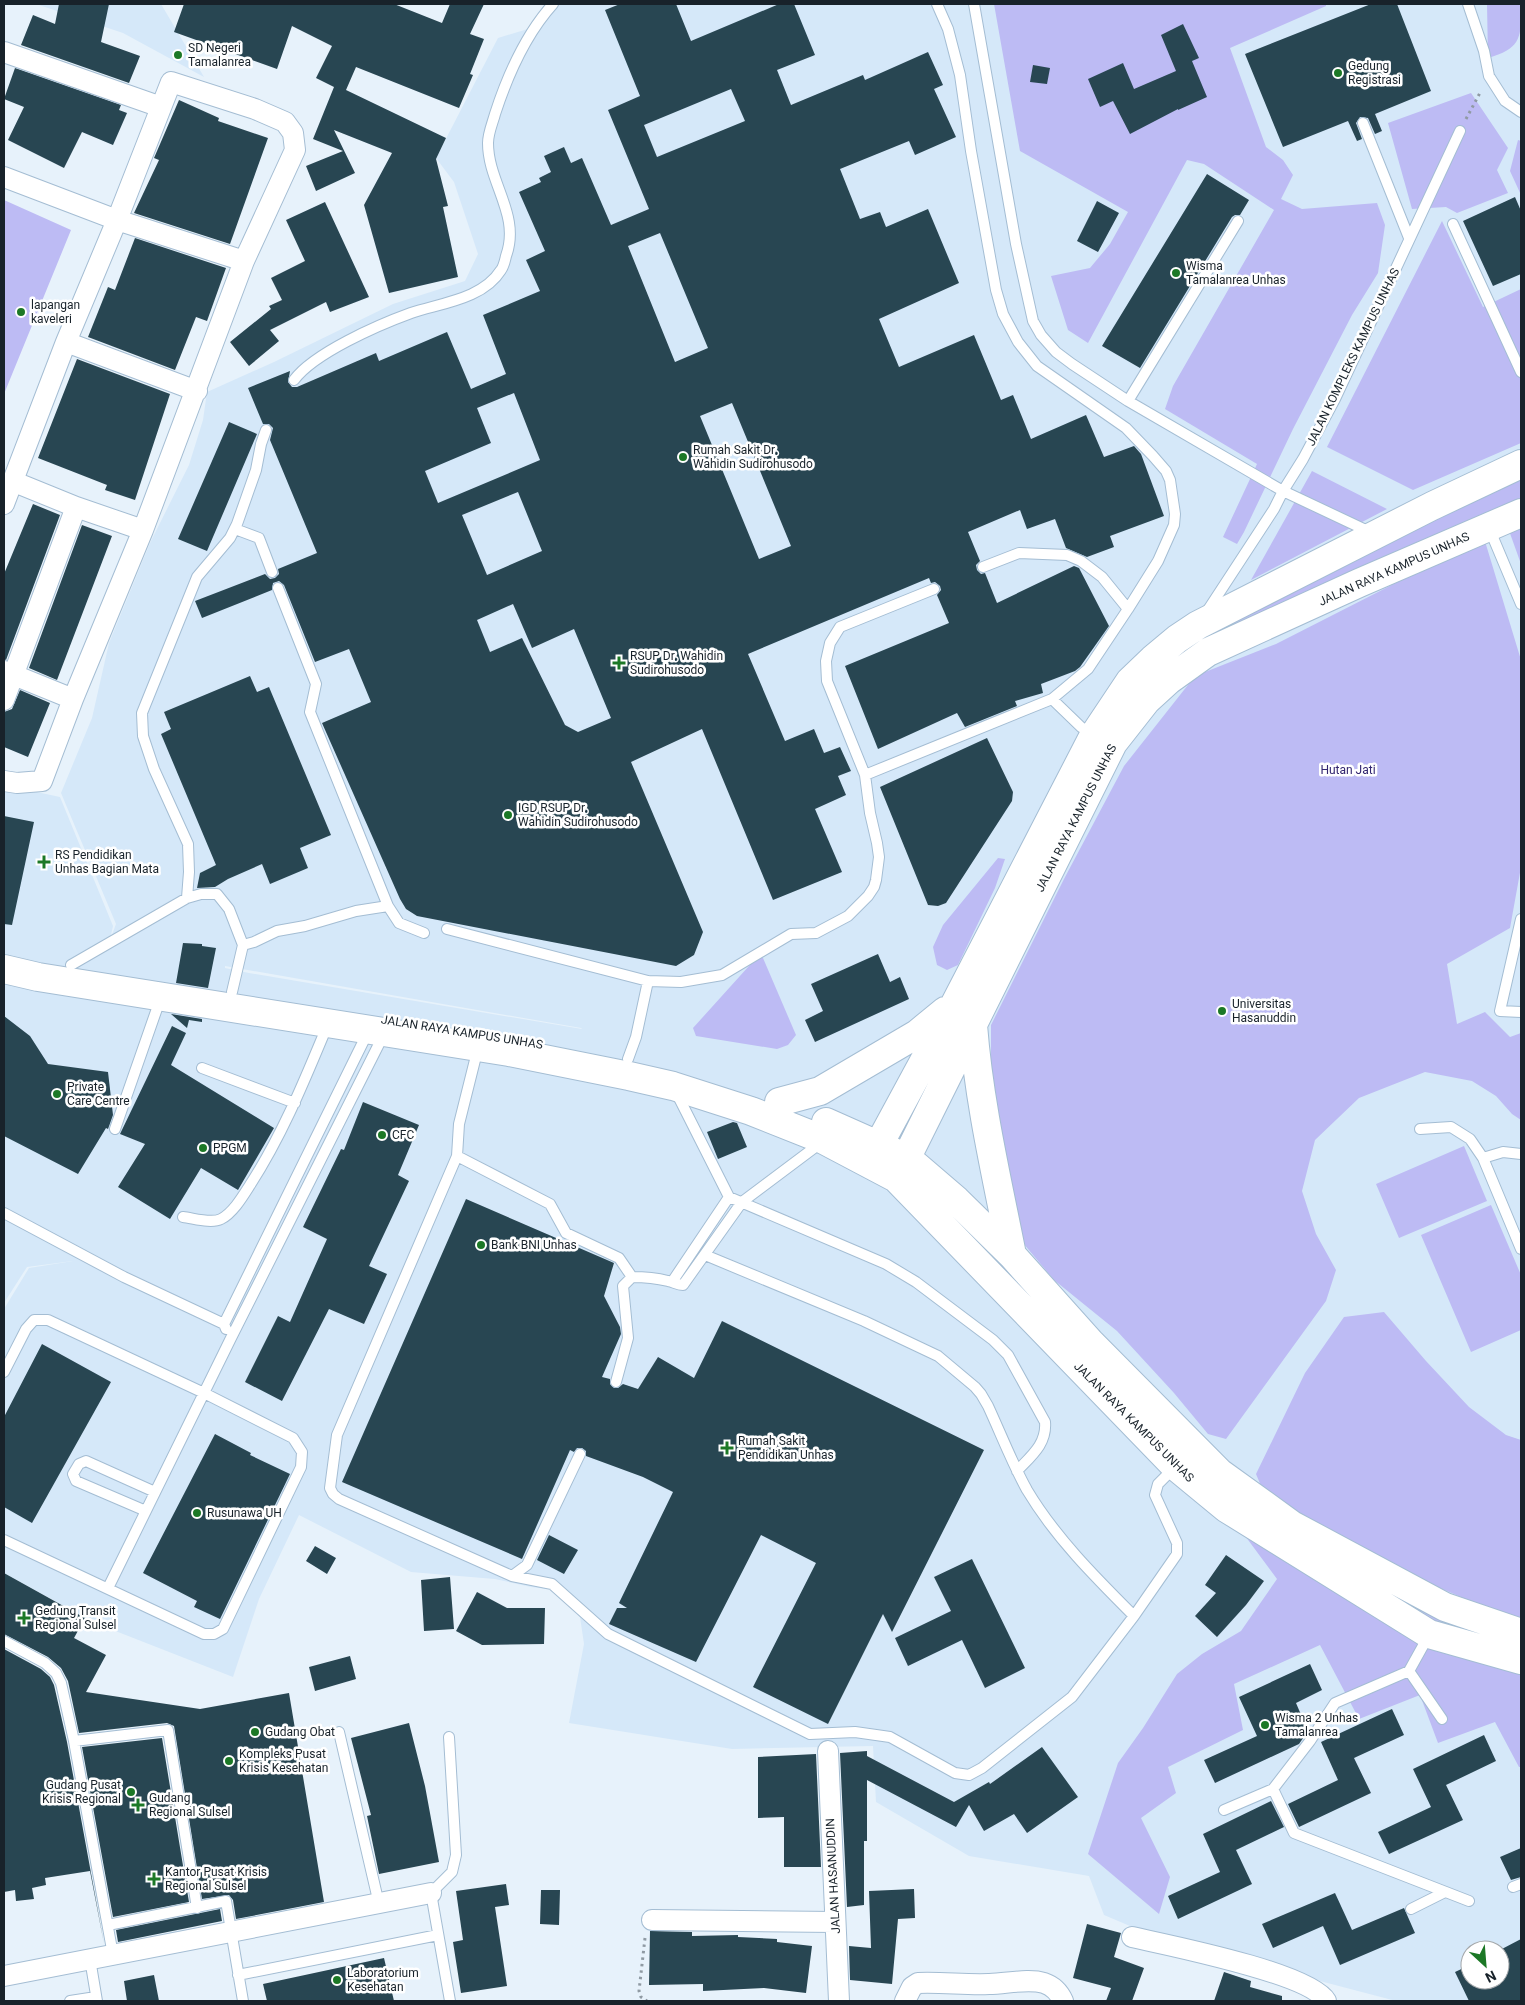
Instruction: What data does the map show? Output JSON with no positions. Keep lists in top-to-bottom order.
{
  "streets": {
    "street": ["JALAN RAYA KAMPUS UNHAS", "JALAN HASANUDDIN"],
    "lane": ["JALAN KOMPLEKS KAMPUS UNHAS"]
  },
  "crossings": [
    ["JALAN KOMPLEKS KAMPUS UNHAS", "JALAN RAYA KAMPUS UNHAS"]
  ],
  "parks": ["Hutan Jati"],
  "places": {
    "other": [
      "SD Negeri Tamalanrea",
      "Gedung Registrasi",
      "Wisma Tamalanrea Unhas",
      "lapangan kaveleri",
      "Rumah Sakit Dr. Wahidin Sudirohusodo",
      "IGD RSUP Dr. Wahidin Sudirohusodo",
      "Universitas Hasanuddin",
      "Private Care Centre",
      "CFC",
      "PPGM",
      "Bank BNI Unhas",
      "Rusunawa UH",
      "Wisma 2 Unhas Tamalanrea",
      "Gudang Obat",
      "Kompleks Pusat Krisis Kesehatan",
      "Gudang Pusat Krisis Regional",
      "Laboratorium Kesehatan"
    ],
    "health": [
      "RSUP Dr. Wahidin Sudirohusodo",
      "RS Pendidikan Unhas Bagian Mata",
      "Rumah Sakit Pendidikan Unhas",
      "Gedung Transit Regional Sulsel",
      "Gudang Regional Sulsel",
      "Kantor Pusat Krisis Regional Sulsel"
    ]
  },
  "north": "bottom right"
}
